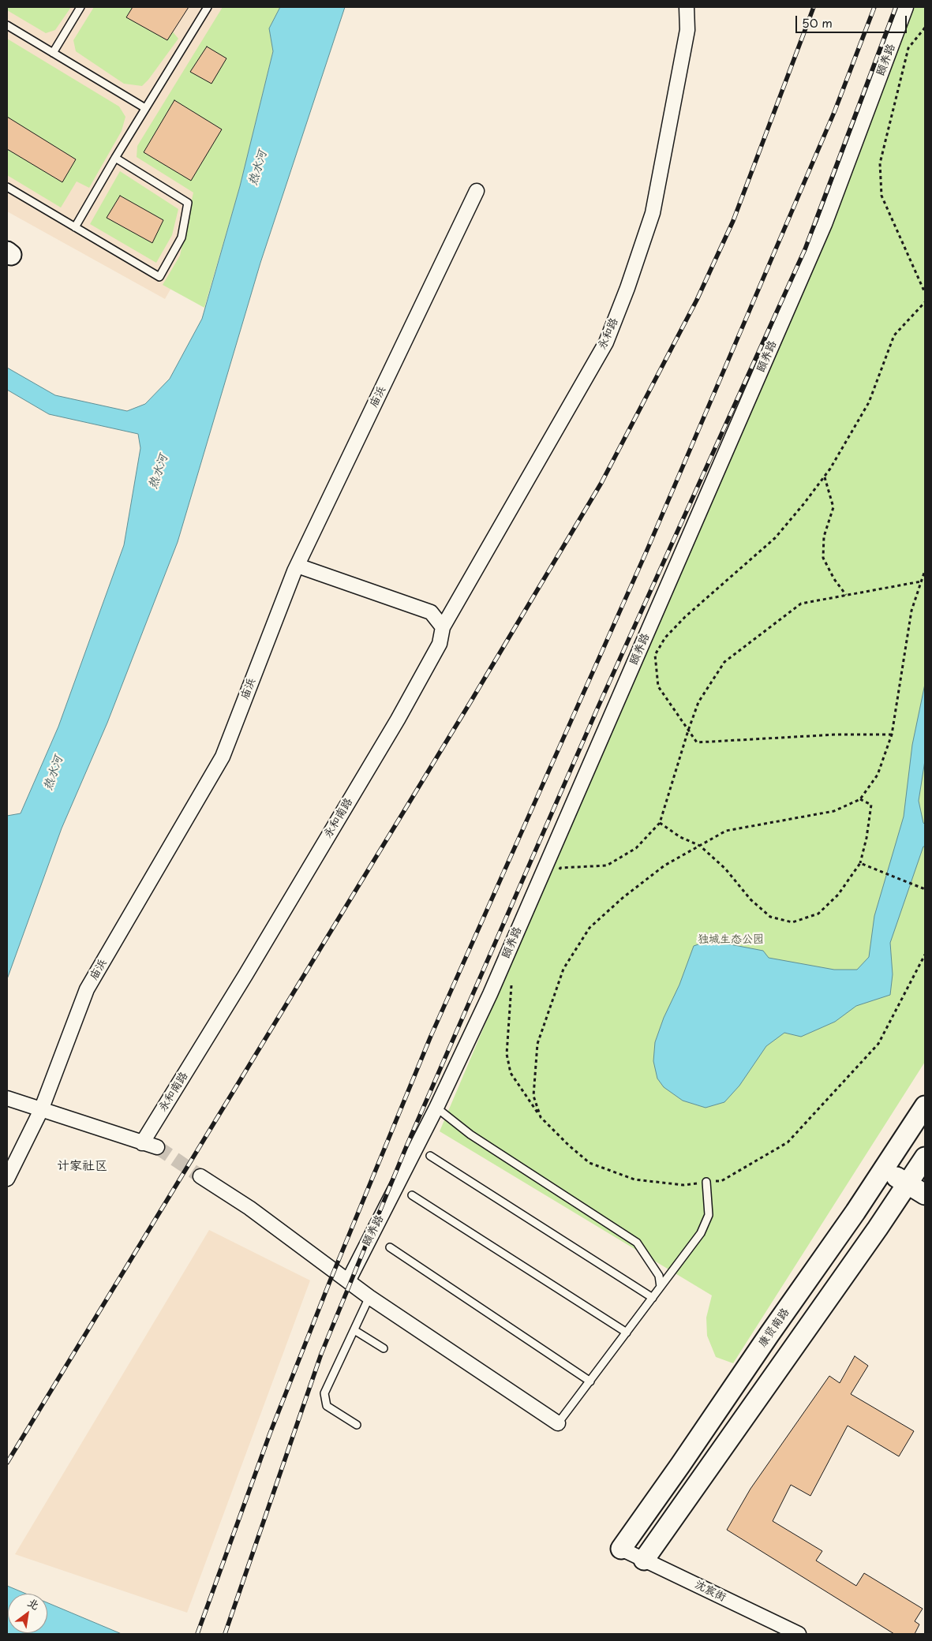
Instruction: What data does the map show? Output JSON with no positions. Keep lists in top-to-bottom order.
{
  "streets": {
    "street": [
      "颐养路",
      "永和路",
      "庙浜",
      "永和南路",
      "康贤南路",
      "沈宸街"
    ]
  },
  "crossings": [
    ["永和路", "永和南路"],
    ["康贤南路", "沈宸街"]
  ],
  "districts": ["计家社区"],
  "water": ["热水河"],
  "parks": ["独城生态公园"],
  "scale_bar": "50 m",
  "north": "top right"
}
